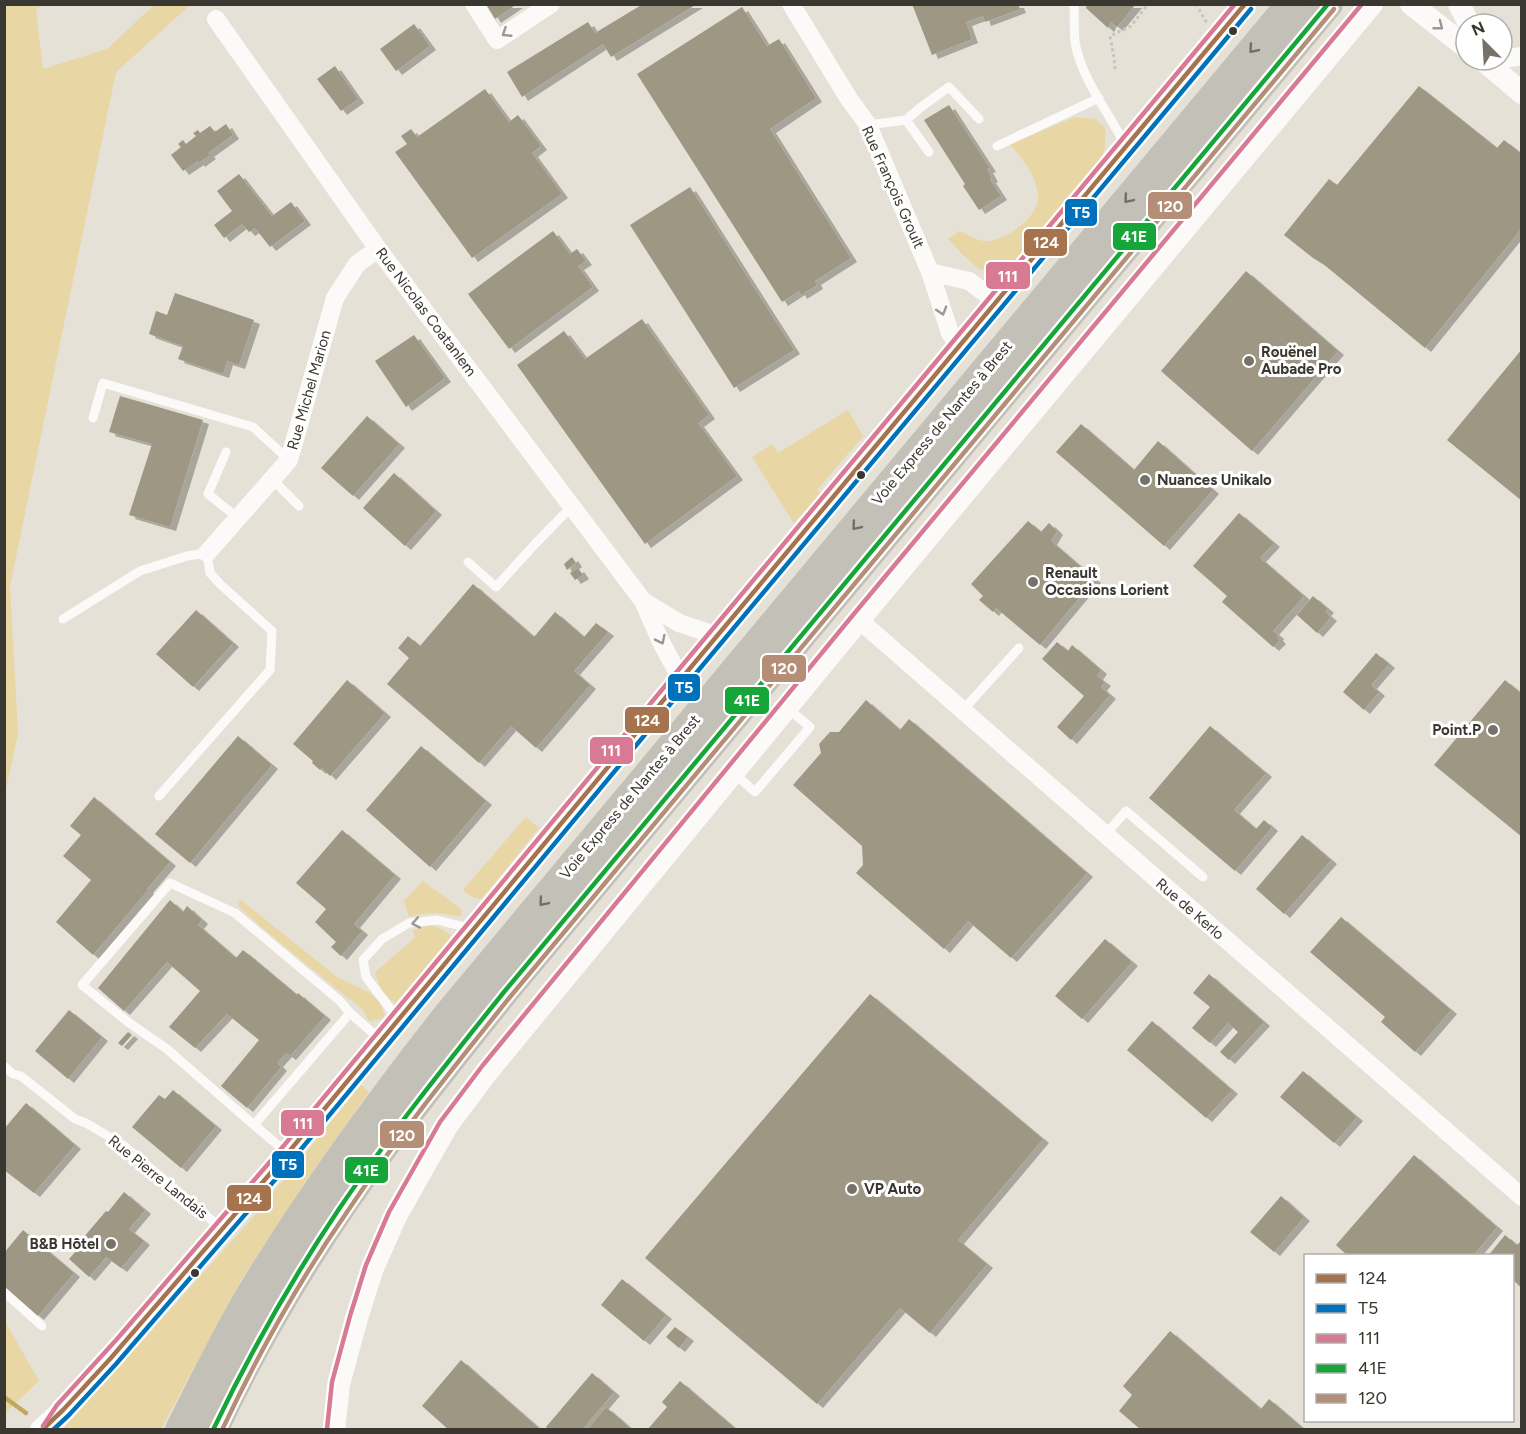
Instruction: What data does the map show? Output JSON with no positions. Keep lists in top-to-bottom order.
{
  "streets": {
    "highway": ["Voie Express de Nantes à Brest"],
    "street": [
      "Rue François Groult",
      "Rue Nicolas Coatanlem",
      "Rue Michel Marion",
      "Rue de Kerlo",
      "Rue Pierre Landais"
    ]
  },
  "crossings": [
    ["Rue François Groult", "Rue Pierre Landais"],
    ["Rue Nicolas Coatanlem", "Rue Michel Marion"],
    ["Rue Nicolas Coatanlem", "Rue Pierre Landais"]
  ],
  "places": [
    "Rouënel Aubade Pro",
    "Nuances Unikalo",
    "Renault Occasions Lorient",
    "Point.P",
    "VP Auto",
    "B&B Hôtel"
  ],
  "lines": [
    "transit line 124",
    "transit line 111",
    "transit line 41E",
    "transit line T5",
    "transit line 120"
  ],
  "legend": [
    "124",
    "T5",
    "111",
    "41E",
    "120"
  ],
  "north": "top left"
}
